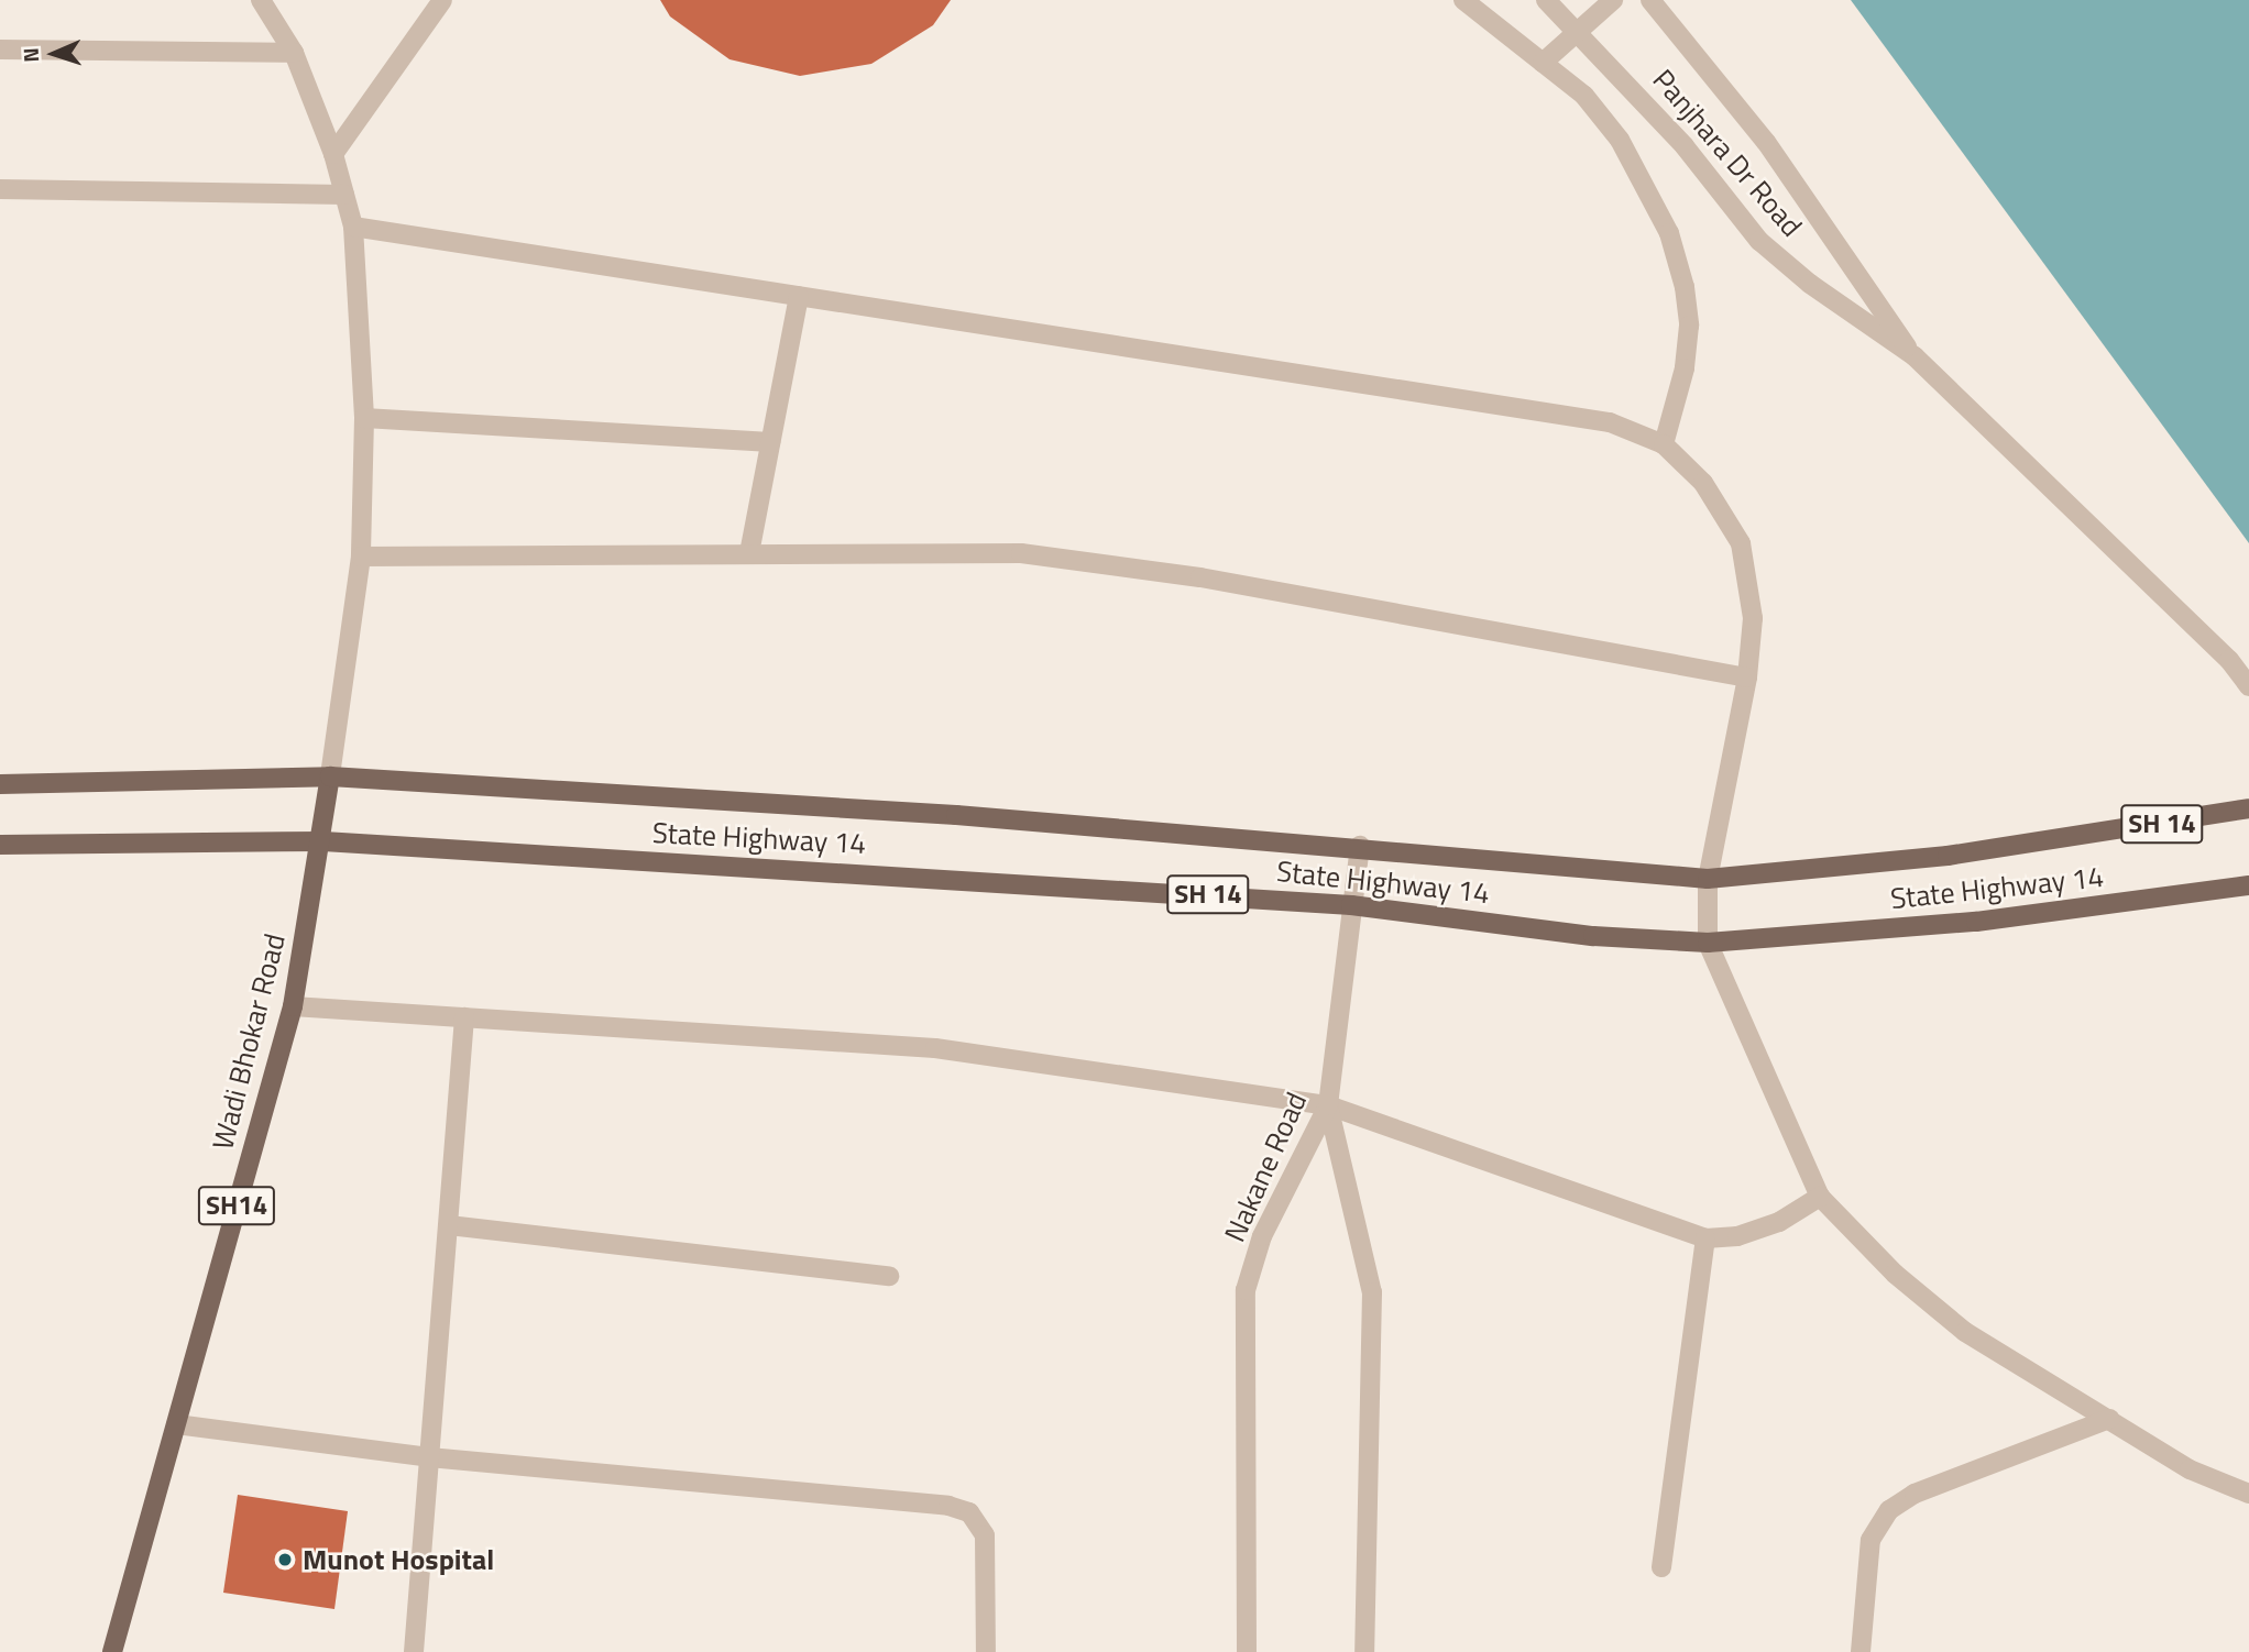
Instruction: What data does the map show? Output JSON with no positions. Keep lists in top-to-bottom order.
{
  "streets": {
    "main road": [
      "SH 14",
      "State Highway 14",
      "Wadi Bhokar Road",
      "SH14"
    ],
    "street": ["Panjhara Dr Road", "Nakane Road"]
  },
  "crossings": [
    ["State Highway 14", "Wadi Bhokar Road"],
    ["State Highway 14", "Nakane Road"]
  ],
  "places": ["Munot Hospital"],
  "north": "left"
}
